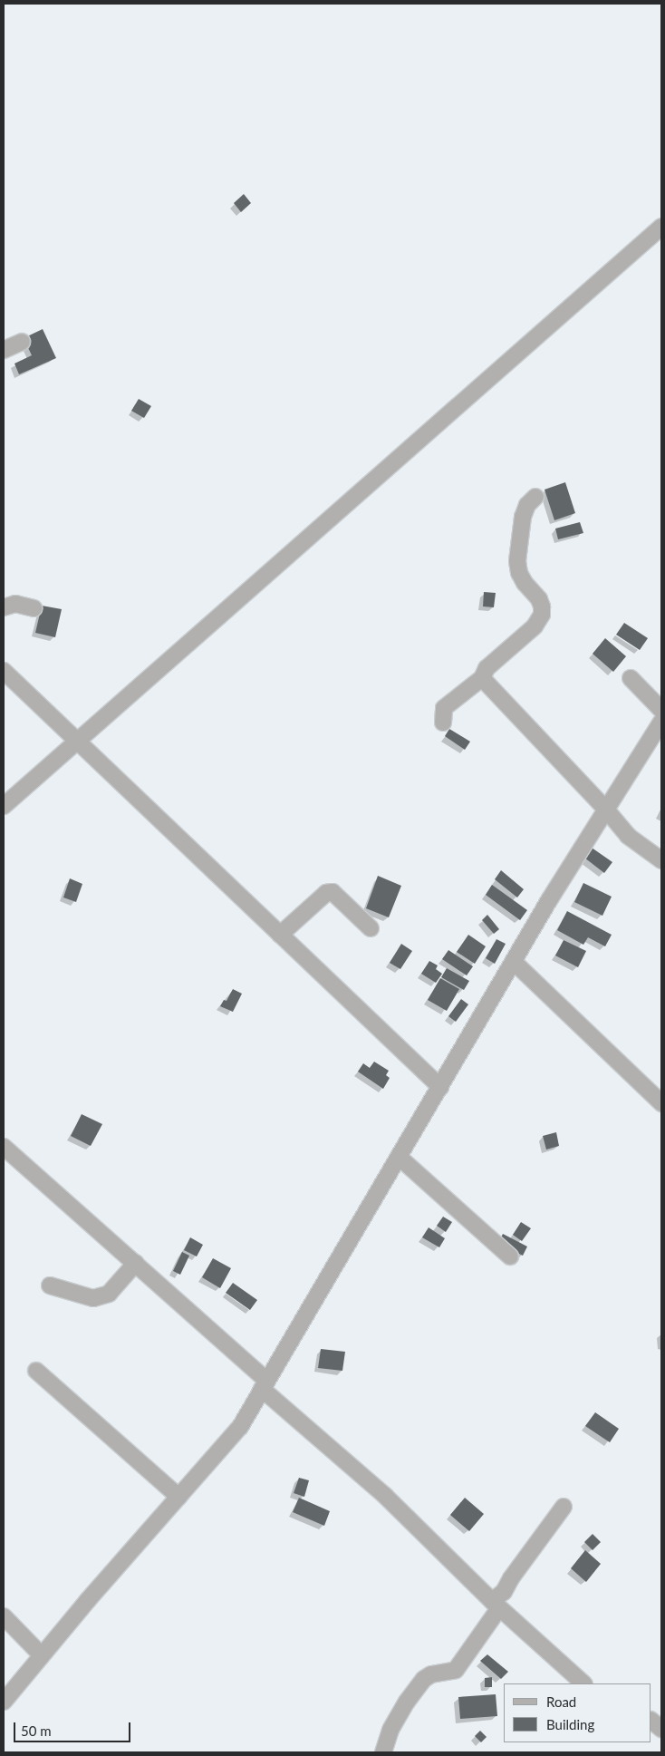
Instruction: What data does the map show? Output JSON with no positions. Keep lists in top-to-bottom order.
{
  "legend": ["Road", "Building"],
  "scale_bar": "50 m"
}
